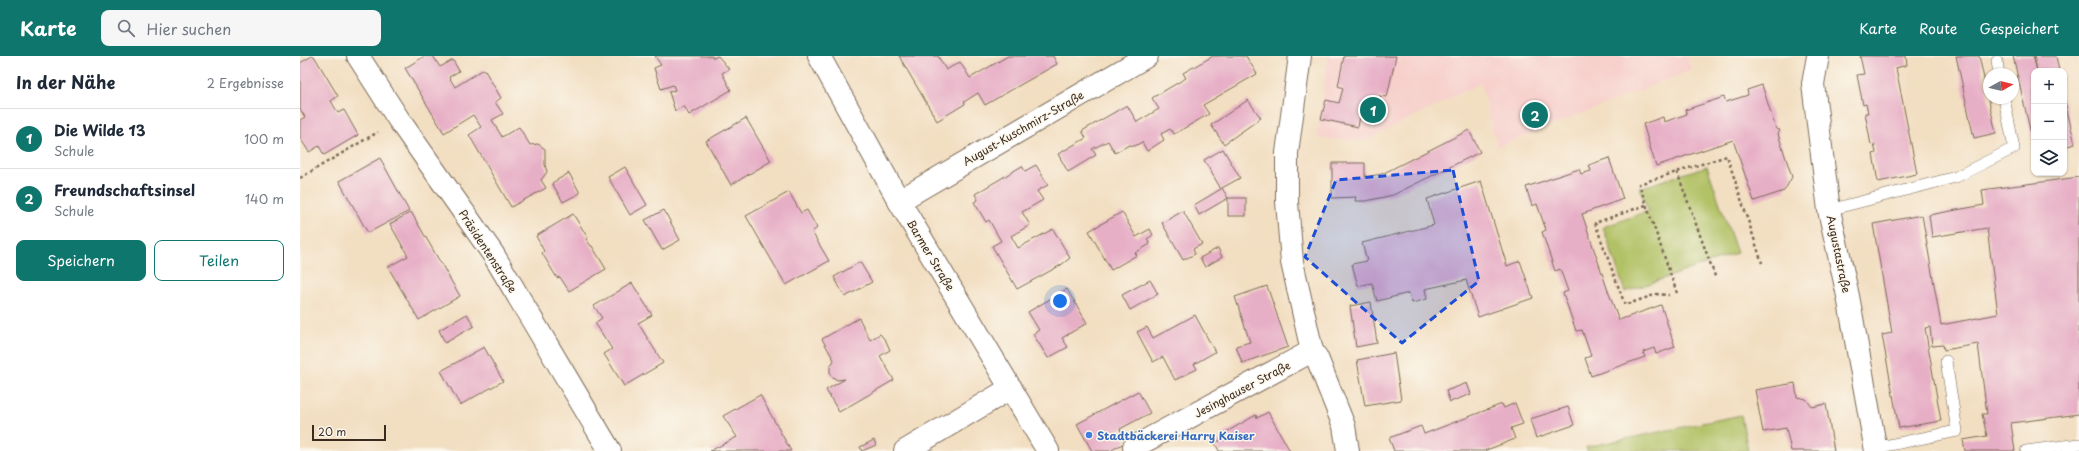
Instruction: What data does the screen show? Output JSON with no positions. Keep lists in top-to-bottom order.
{
  "streets": {
    "street": [
      "August-Kuschmirz-Straße",
      "Präsidentenstraße",
      "Augustastraße",
      "Barmer Straße",
      "Jesinghauser Straße"
    ]
  },
  "crossings": [
    ["August-Kuschmirz-Straße", "Barmer Straße"]
  ],
  "places": ["Stadtbäckerei Harry Kaiser"],
  "scale_bar": "20 m",
  "north": "right",
  "page": {
    "header": "Karte",
    "search": "Hier suchen",
    "nav": ["Karte", "Route", "Gespeichert"],
    "heading": ["In der Nähe", "2 Ergebnisse"],
    "map_buttons": ["+", "−"],
    "pins": ["1", "2"],
    "list": [
      {
        "mark": "1",
        "name": "Die Wilde 13",
        "note": "Schule",
        "value": "100 m"
      },
      {
        "mark": "2",
        "name": "Freundschaftsinsel",
        "note": "Schule",
        "value": "140 m"
      }
    ],
    "buttons": ["Speichern", "Teilen"],
    "scale": "20 m"
  }
}
